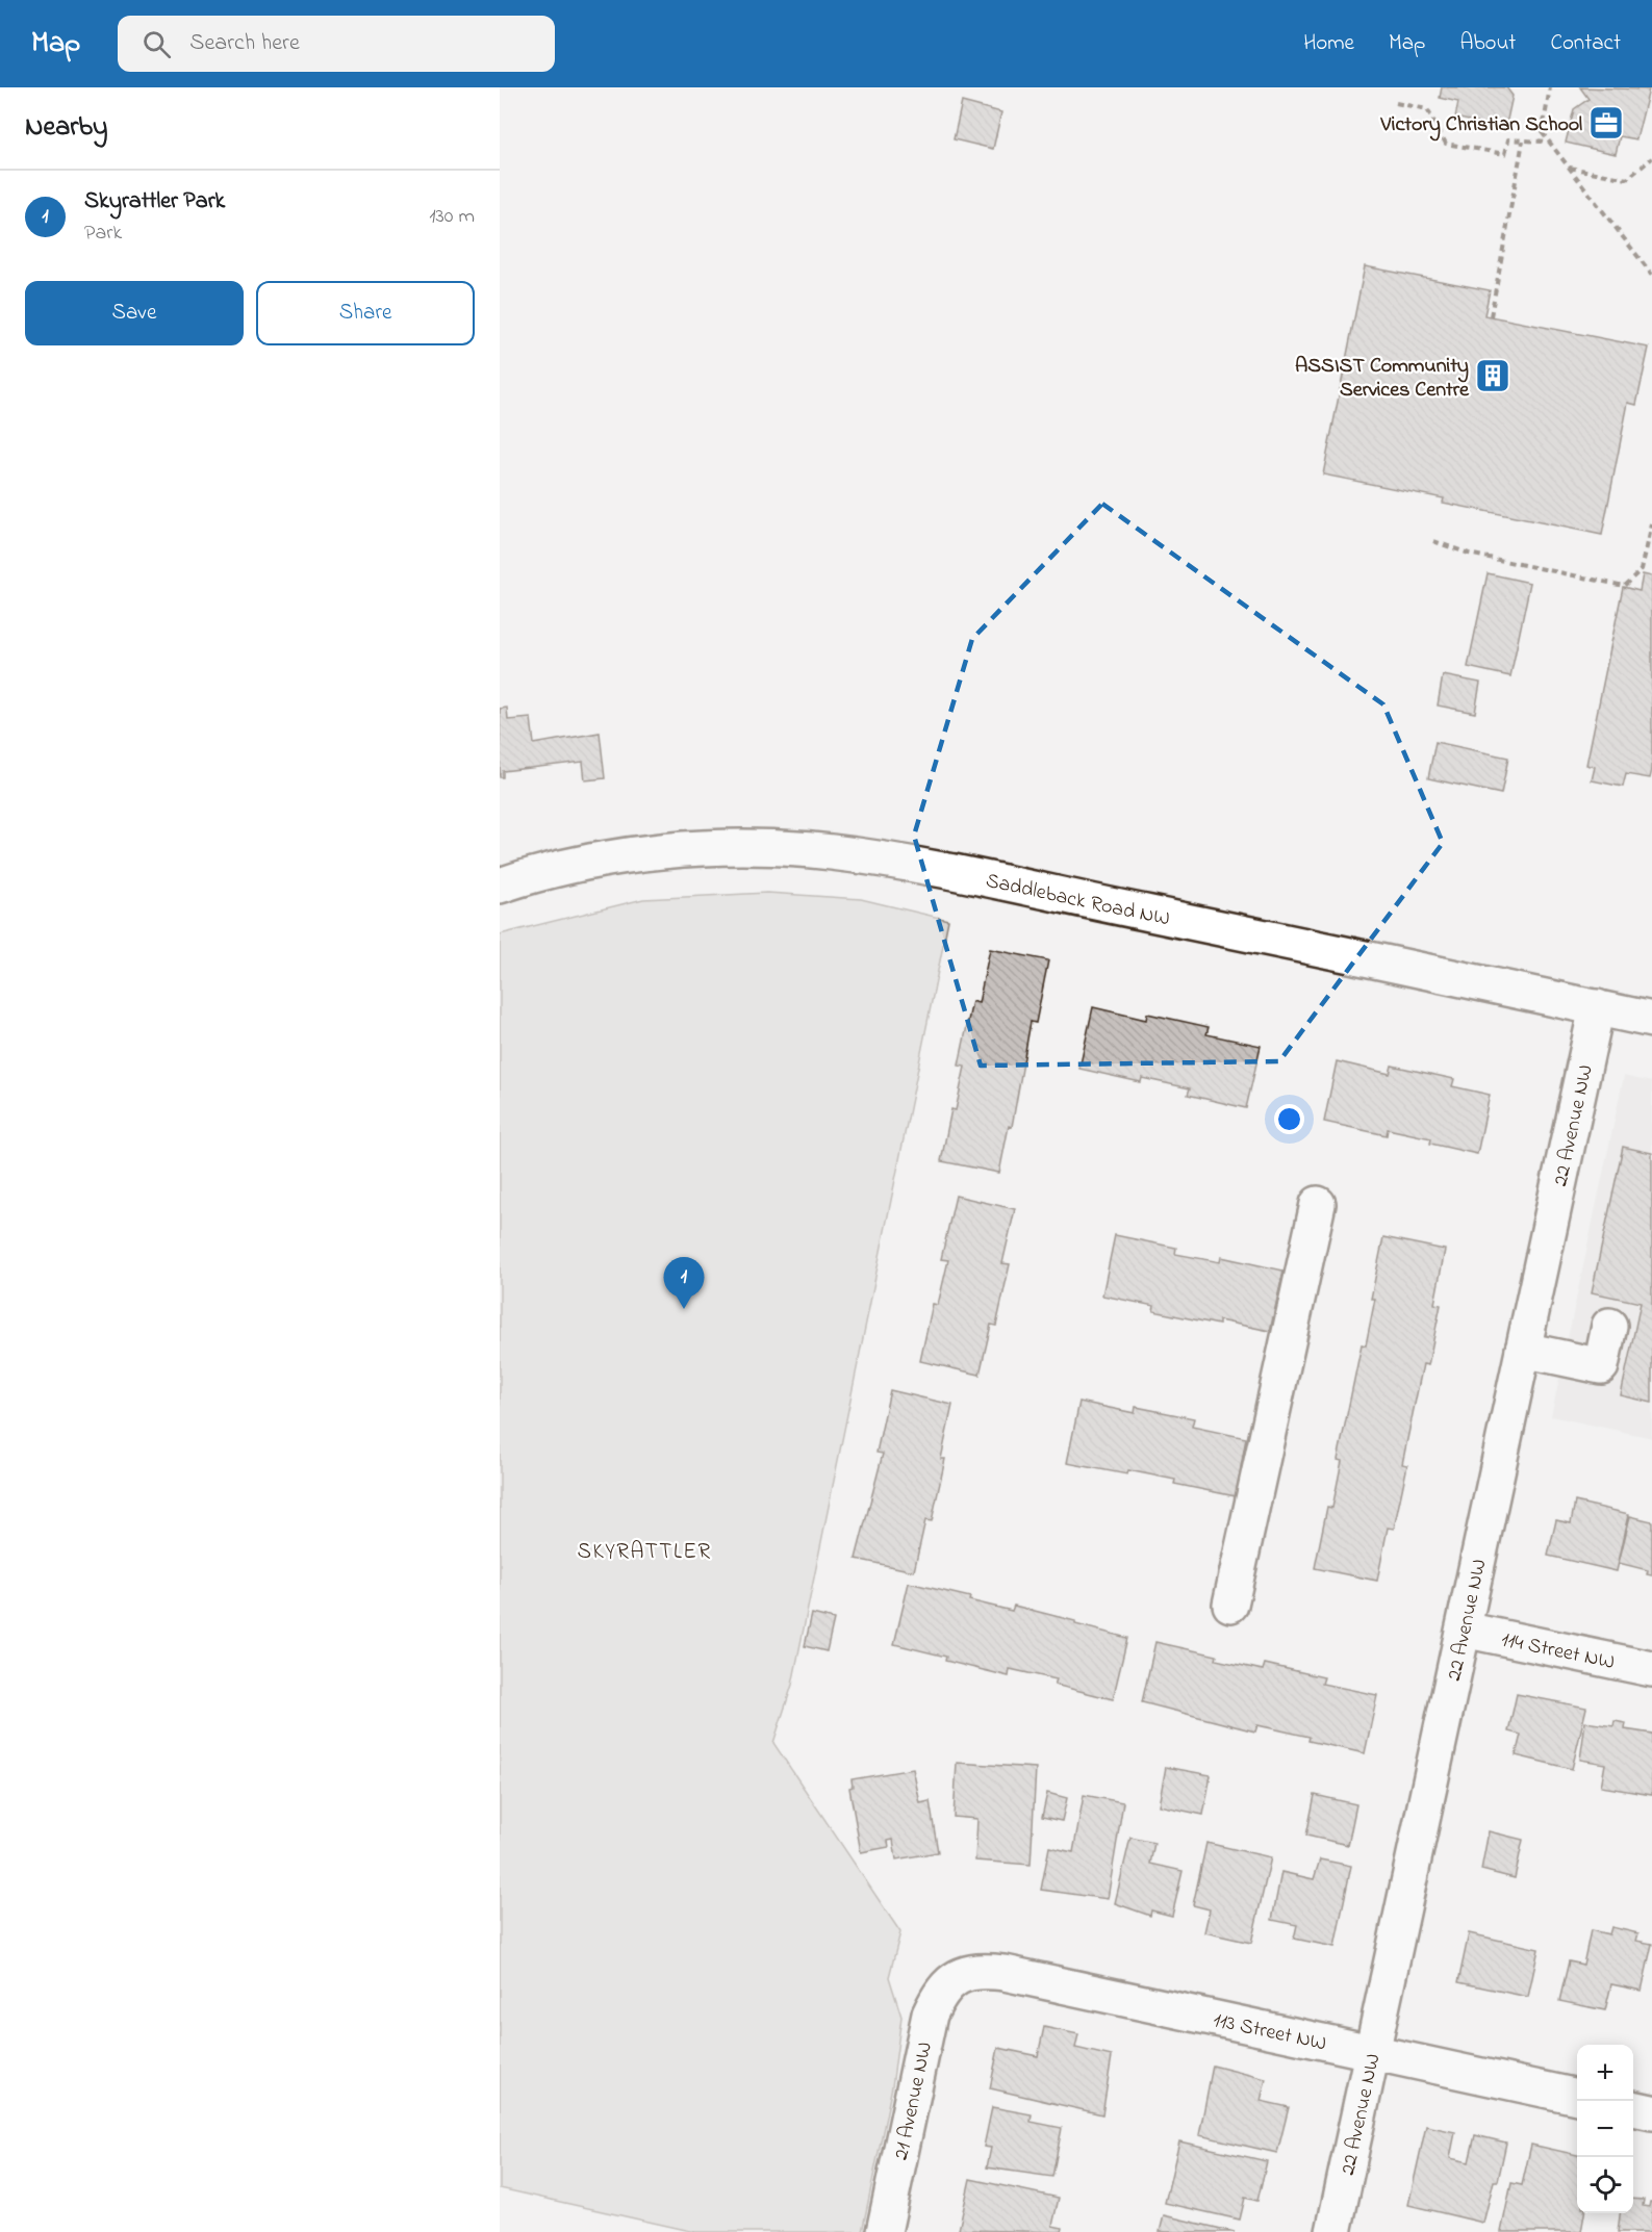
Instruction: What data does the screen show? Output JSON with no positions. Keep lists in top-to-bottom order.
{
  "streets": {
    "street": [
      "Saddleback Road NW",
      "22 Avenue NW",
      "114 Street NW",
      "113 Street NW",
      "21 Avenue NW"
    ]
  },
  "crossings": [
    ["Saddleback Road NW", "22 Avenue NW"],
    ["22 Avenue NW", "114 Street NW"],
    ["22 Avenue NW", "113 Street NW"],
    ["113 Street NW", "21 Avenue NW"]
  ],
  "districts": ["SKYRATTLER"],
  "places": {
    "office": ["Victory Christian School"],
    "building": ["ASSIST Community Services Centre"]
  },
  "page": {
    "header": "Map",
    "search": "Search here",
    "nav": [
      "Home",
      "Map",
      "About",
      "Contact"
    ],
    "heading": "Nearby",
    "list": [
      {
        "mark": "1",
        "name": "Skyrattler Park",
        "note": "Park",
        "value": "130 m"
      }
    ],
    "buttons": ["Save", "Share"],
    "pins": "1",
    "map_buttons": ["+", "−"]
  }
}
